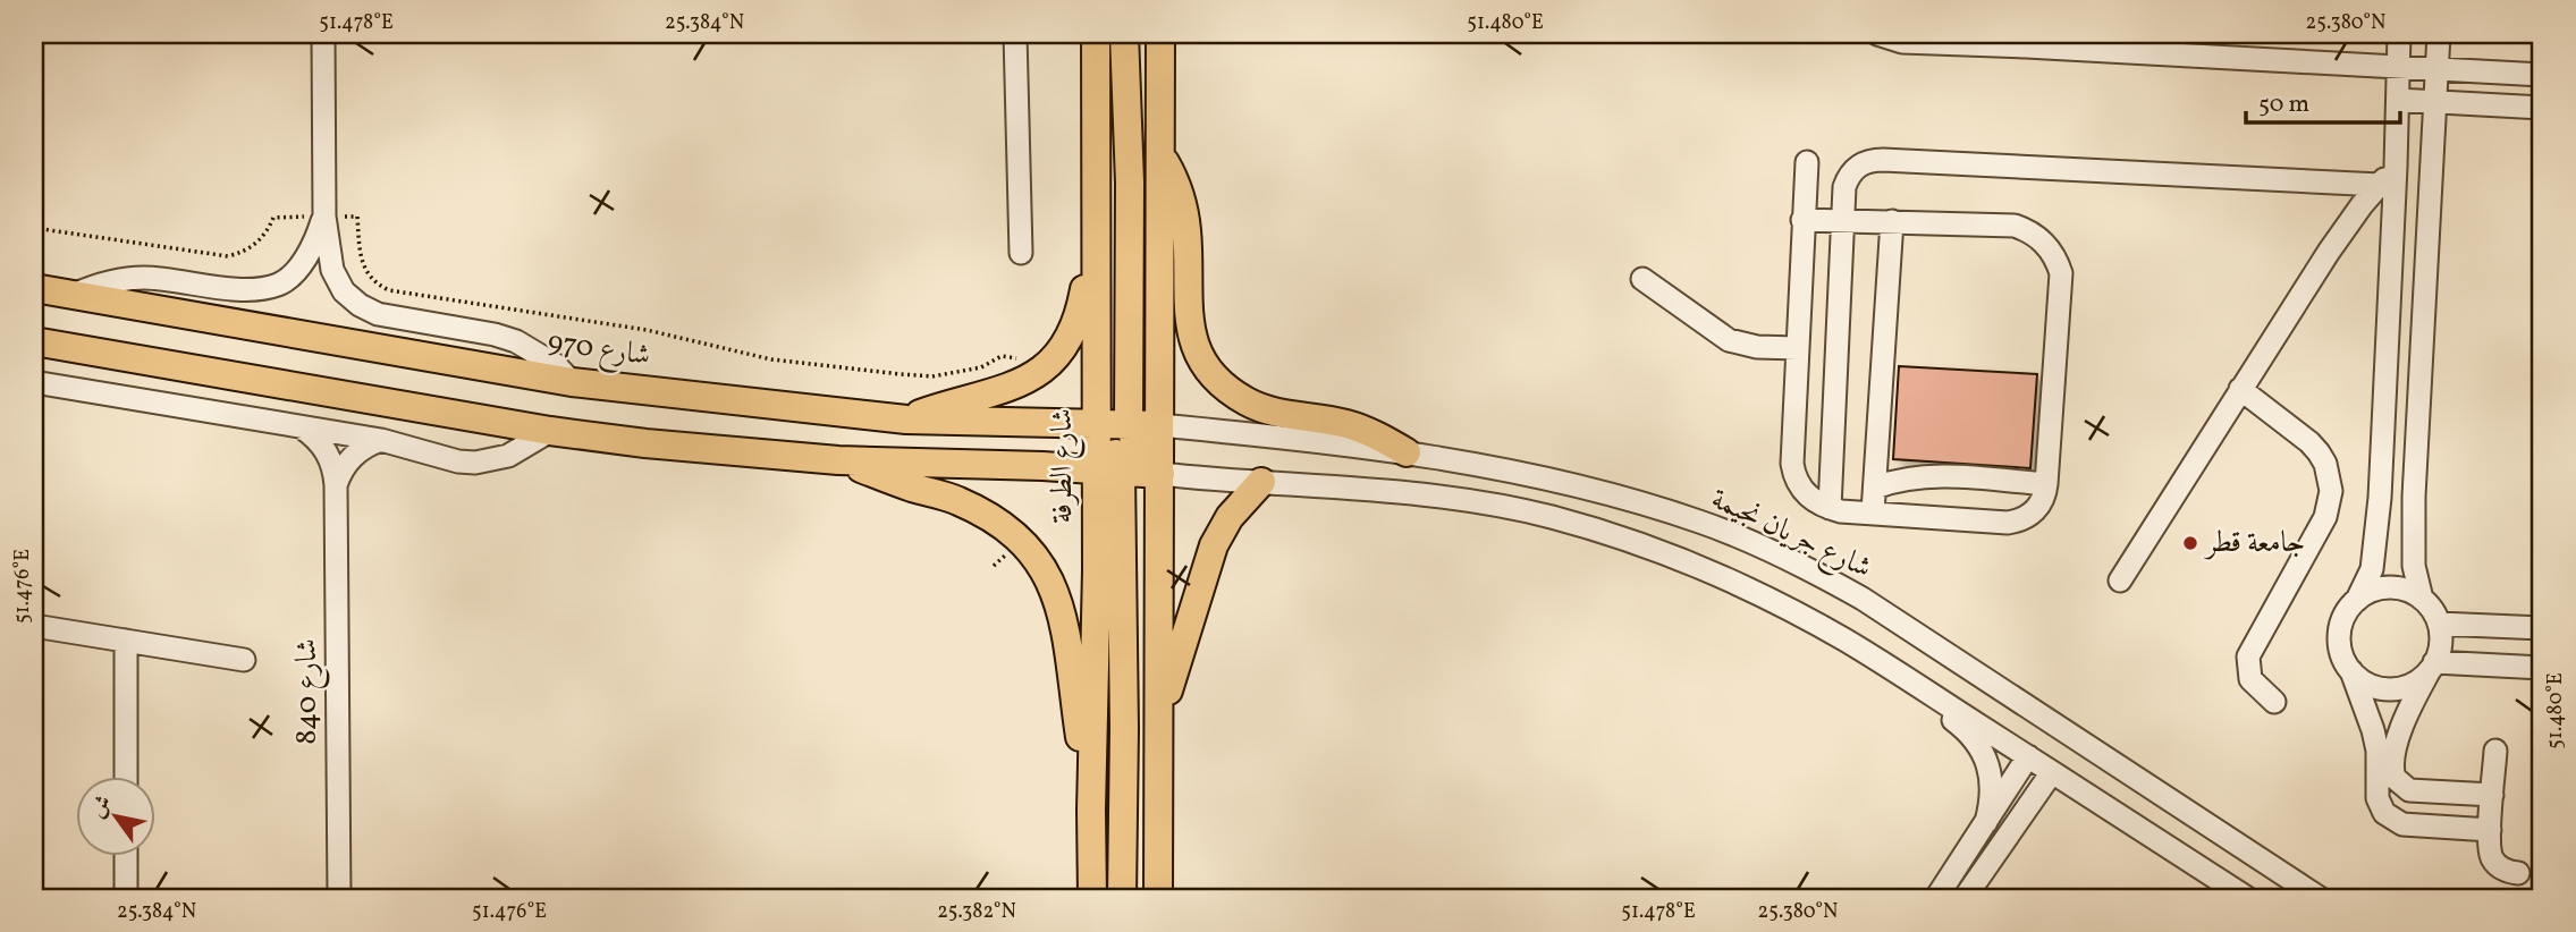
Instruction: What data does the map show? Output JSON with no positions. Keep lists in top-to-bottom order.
{
  "streets": {
    "main road": ["شارع 970", "شارع الطرفة"],
    "street": ["شارع جريان نجيمة", "شارع 840"]
  },
  "crossings": [
    ["شارع 970", "شارع الطرفة"],
    ["شارع 970", "شارع جريان نجيمة"]
  ],
  "places": ["جامعة قطر"],
  "scale_bar": "50 m",
  "north": "top left",
  "coordinates": [
    "51.478°E",
    "25.384°N",
    "51.480°E",
    "25.380°N",
    "51.476°E",
    "25.382°N"
  ]
}
